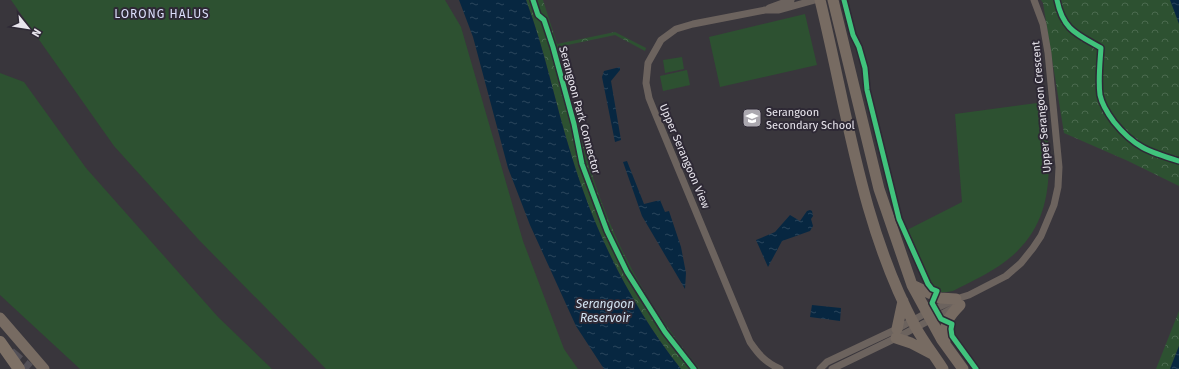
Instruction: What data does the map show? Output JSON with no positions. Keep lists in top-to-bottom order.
{
  "streets": {
    "street": ["Upper Serangoon Crescent", "Upper Serangoon View"],
    "cycle path": ["Serangoon Park Connector"]
  },
  "districts": ["LORONG HALUS"],
  "water": ["Serangoon Reservoir"],
  "places": {
    "school or university": ["Serangoon Secondary School"]
  },
  "north": "bottom right"
}
